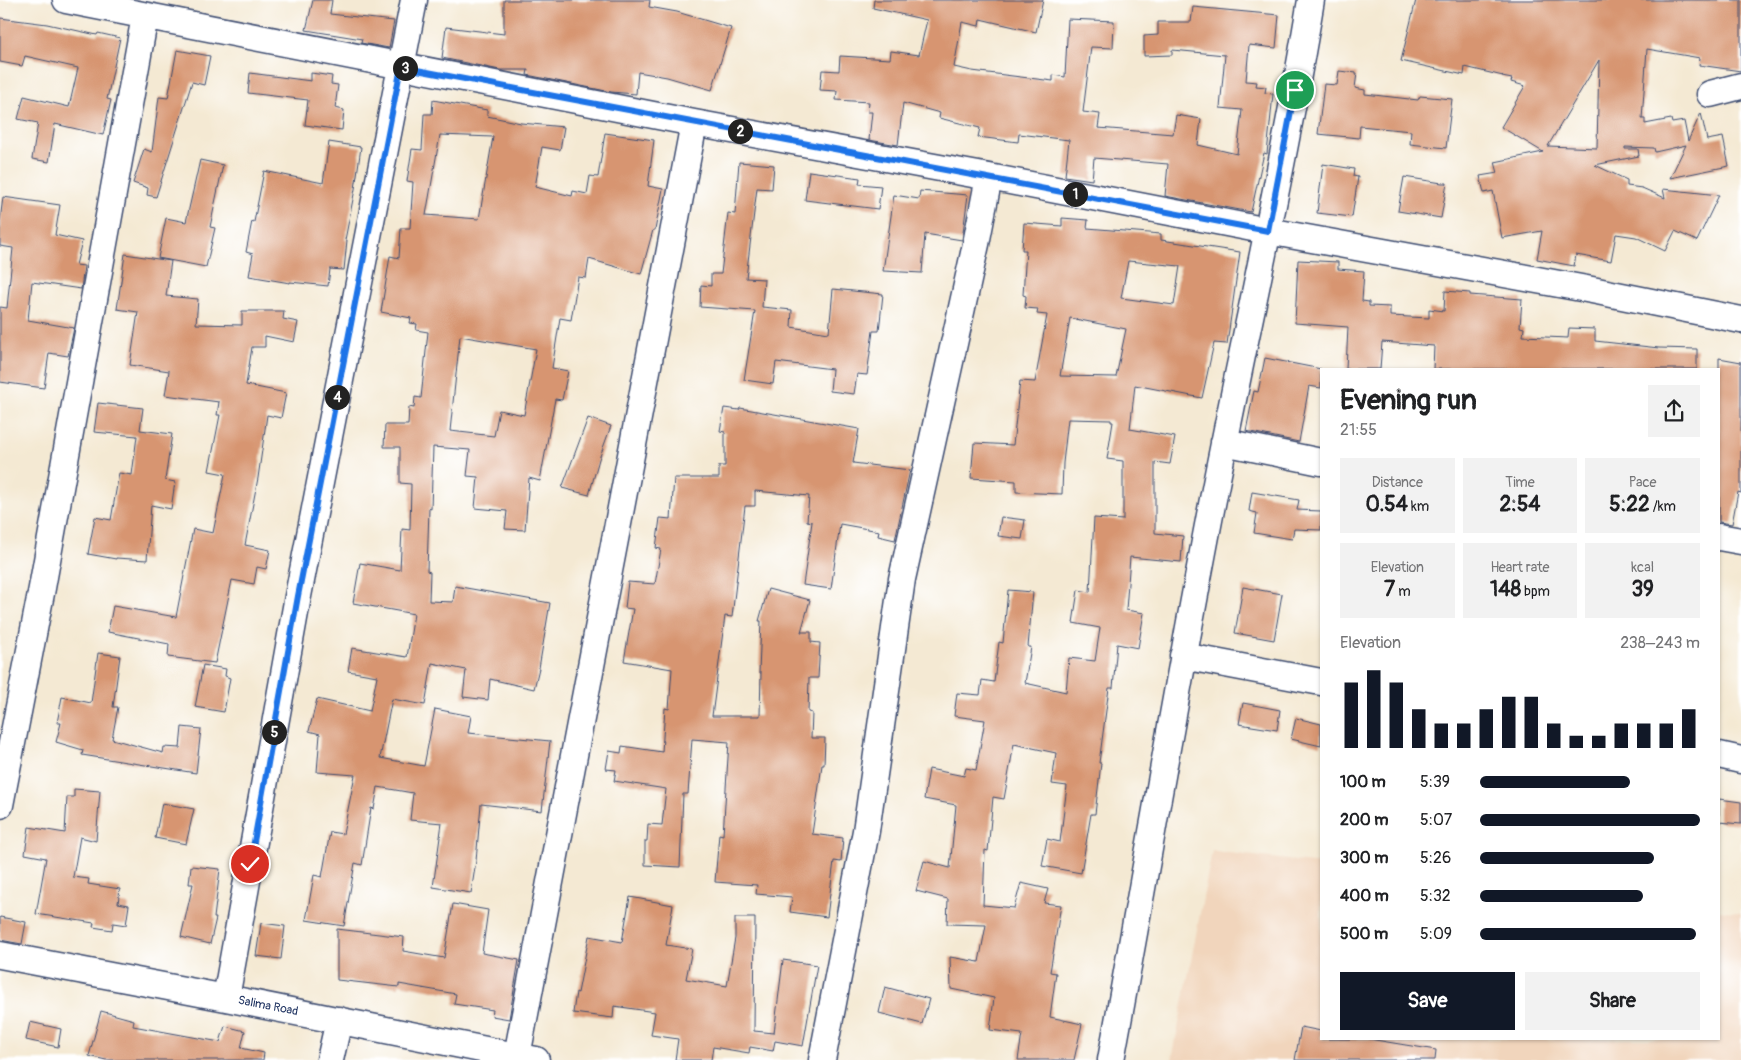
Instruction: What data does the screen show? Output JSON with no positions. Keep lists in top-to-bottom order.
{
  "streets": {
    "street": ["Salima Road"]
  },
  "page": {
    "pins": [
      "3",
      "2",
      "1",
      "4",
      "5"
    ],
    "heading": ["Evening run", "21:55"],
    "stats": [
      ["Distance", "0.54 km"],
      ["Time", "2:54"],
      ["Pace", "5:22 /km"],
      ["Elevation", "7 m"],
      ["Heart rate", "148 bpm"],
      ["kcal", "39"]
    ],
    "chart": ["Elevation", "238–243 m"],
    "list": [
      {
        "name": "100 m",
        "note": "5:39"
      },
      {
        "name": "200 m",
        "note": "5:07"
      },
      {
        "name": "300 m",
        "note": "5:26"
      },
      {
        "name": "400 m",
        "note": "5:32"
      },
      {
        "name": "500 m",
        "note": "5:09"
      }
    ],
    "buttons": ["Save", "Share"]
  }
}
